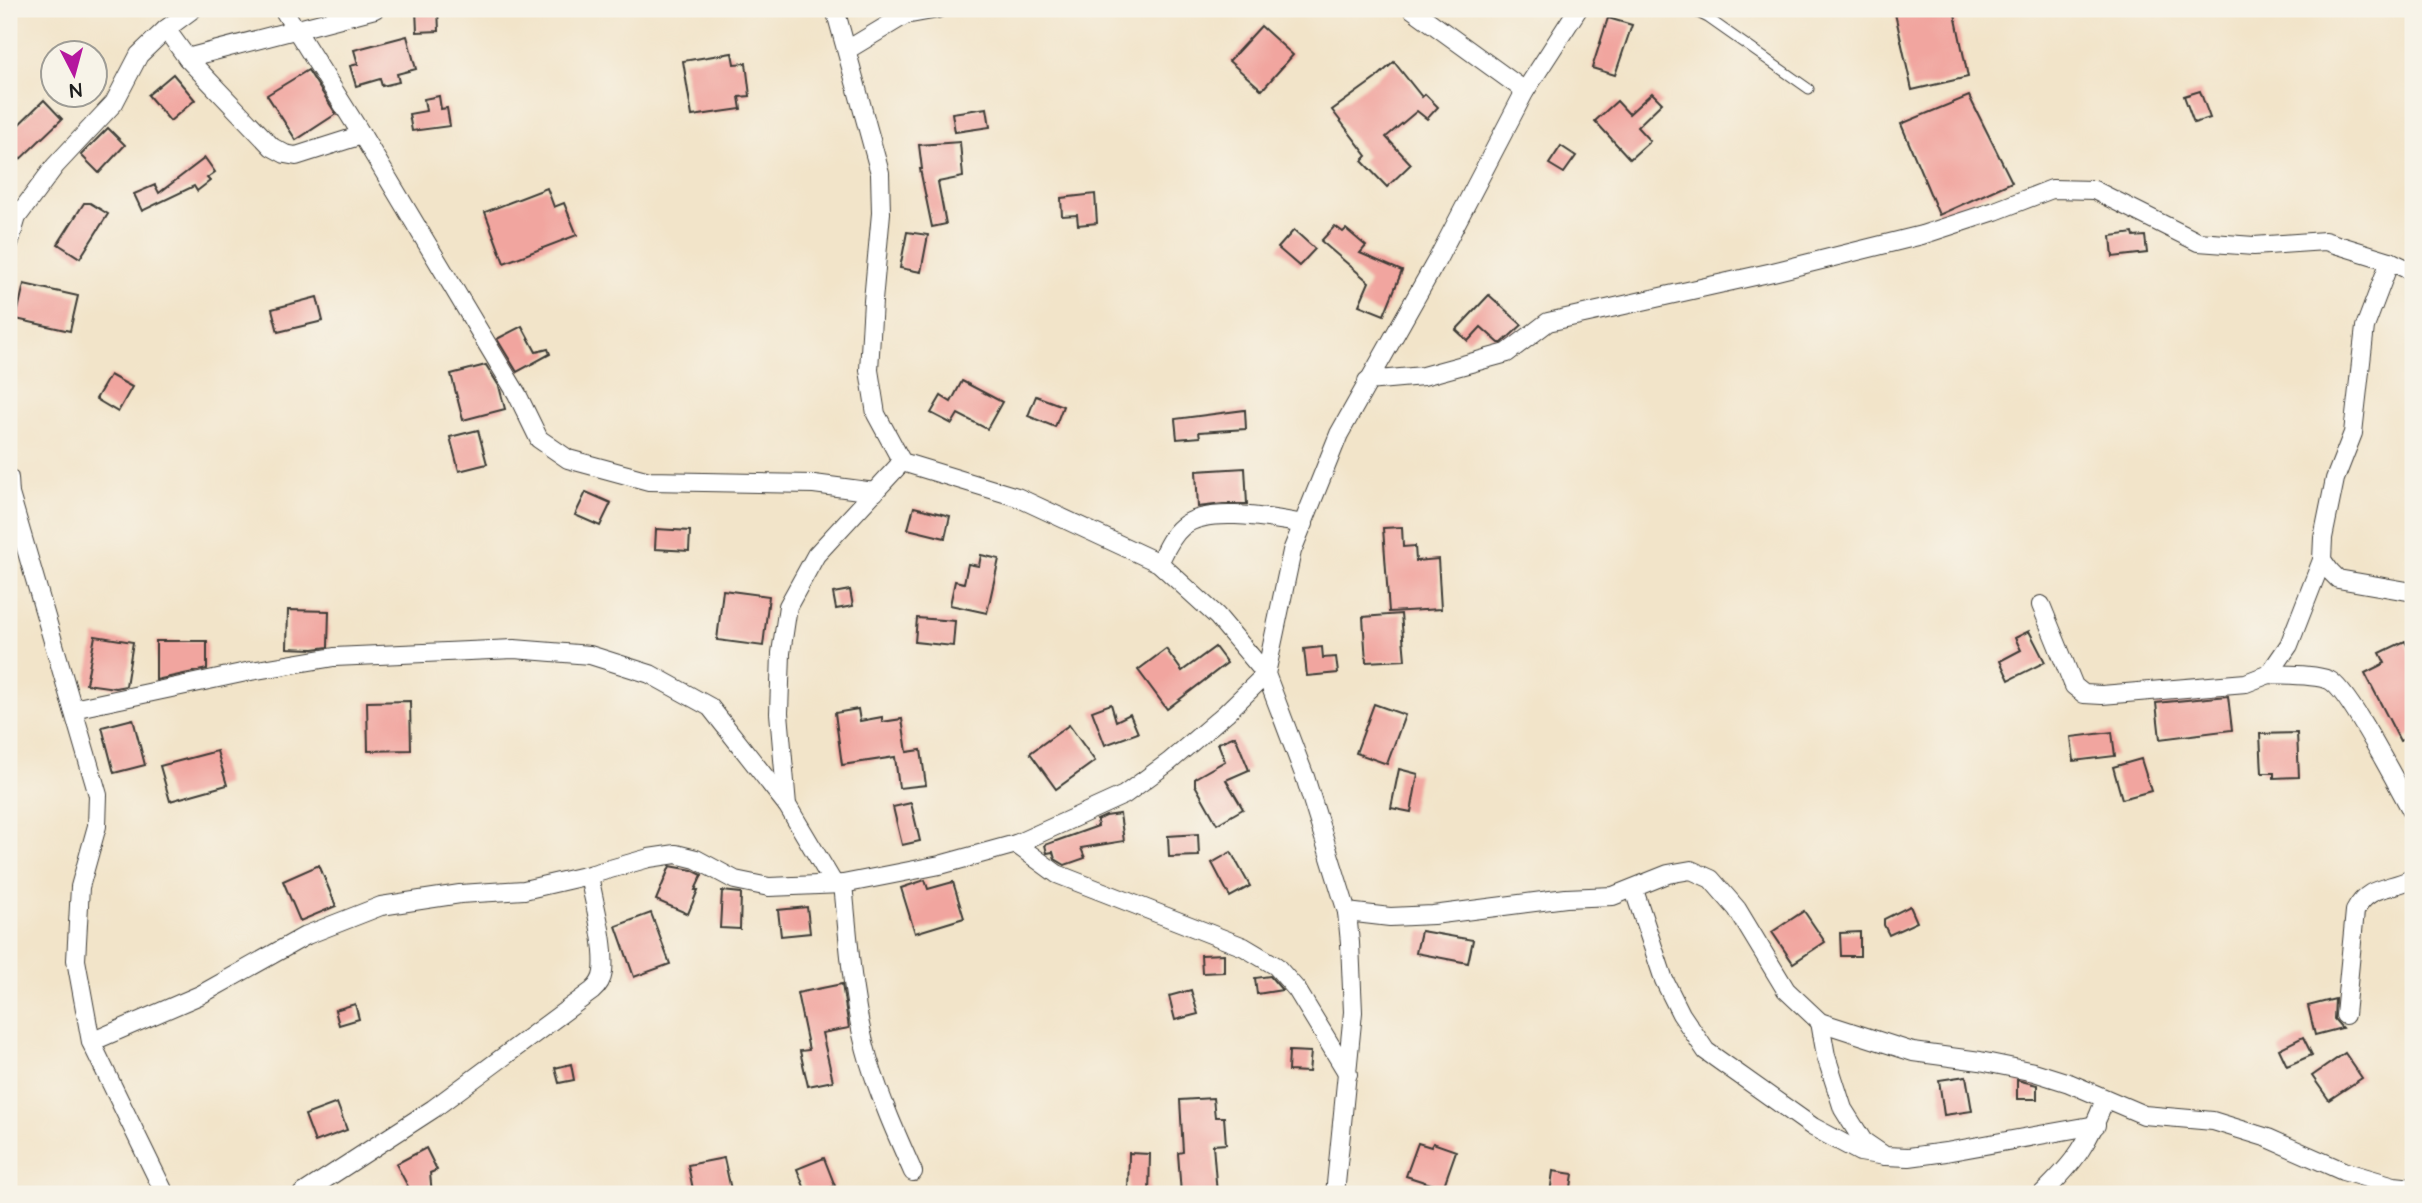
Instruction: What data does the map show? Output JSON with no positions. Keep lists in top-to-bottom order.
{
  "north": "bottom"
}
